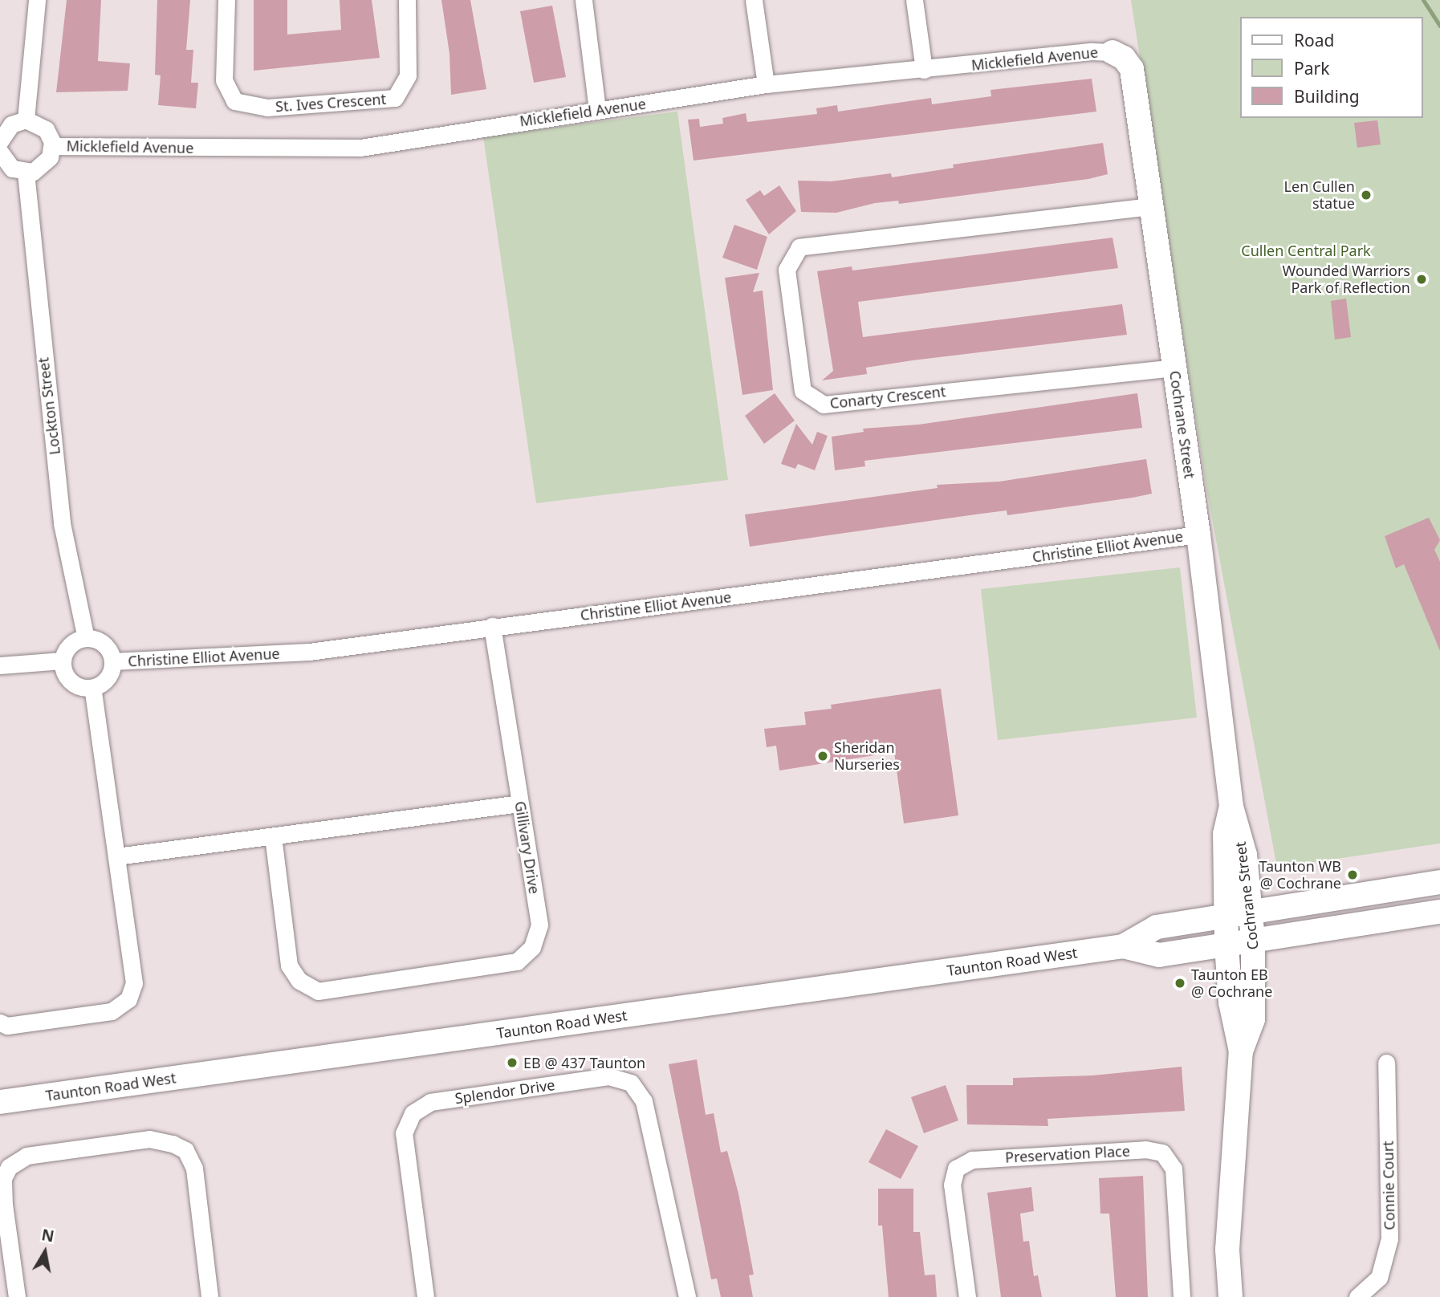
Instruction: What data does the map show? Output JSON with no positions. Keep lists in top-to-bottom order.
{
  "streets": {
    "main road": ["Cochrane Street", "Taunton Road West"],
    "street": [
      "Micklefield Avenue",
      "St. Ives Crescent",
      "Conarty Crescent",
      "Lockton Street",
      "Christine Elliot Avenue",
      "Gillivary Drive",
      "Splendor Drive",
      "Preservation Place",
      "Connie Court"
    ]
  },
  "crossings": [
    ["Micklefield Avenue", "Cochrane Street"],
    ["Conarty Crescent", "Cochrane Street"],
    ["Lockton Street", "Christine Elliot Avenue"],
    ["Cochrane Street", "Christine Elliot Avenue"],
    ["Cochrane Street", "Taunton Road West"],
    ["Christine Elliot Avenue", "Gillivary Drive"]
  ],
  "parks": ["Cullen Central Park"],
  "places": [
    "Len Cullen statue",
    "Wounded Warriors Park of Reflection",
    "Sheridan Nurseries",
    "Taunton WB @ Cochrane",
    "Taunton EB @ Cochrane",
    "EB @ 437 Taunton"
  ],
  "legend": ["Road", "Park", "Building"],
  "north": "top"
}
